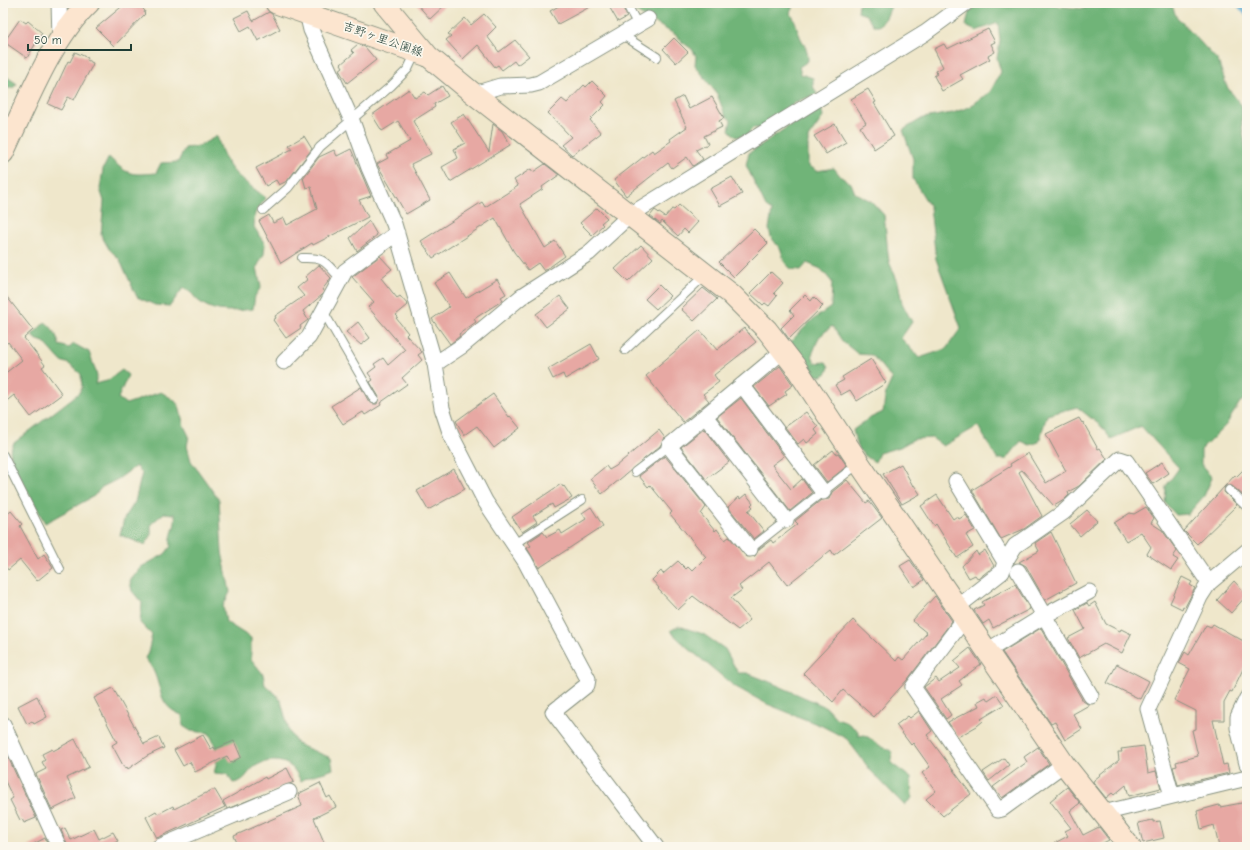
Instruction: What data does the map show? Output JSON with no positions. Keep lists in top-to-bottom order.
{
  "streets": {
    "street": ["吉野ヶ里公園線"]
  },
  "scale_bar": "50 m"
}
